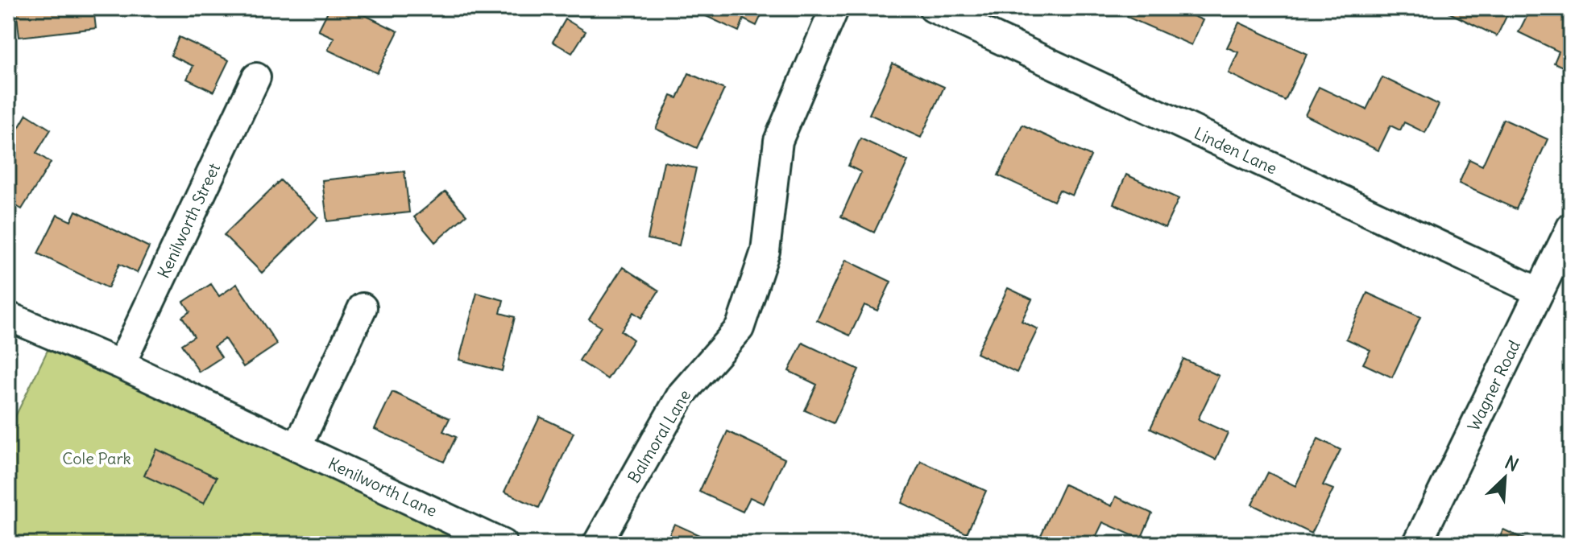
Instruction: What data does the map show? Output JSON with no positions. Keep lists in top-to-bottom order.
{
  "streets": {
    "street": [
      "Linden Lane",
      "Kenilworth Street",
      "Wagner Road",
      "Balmoral Lane",
      "Kenilworth Lane"
    ]
  },
  "crossings": [
    ["Linden Lane", "Wagner Road"],
    ["Kenilworth Street", "Kenilworth Lane"]
  ],
  "parks": ["Cole Park"],
  "north": "top right"
}
